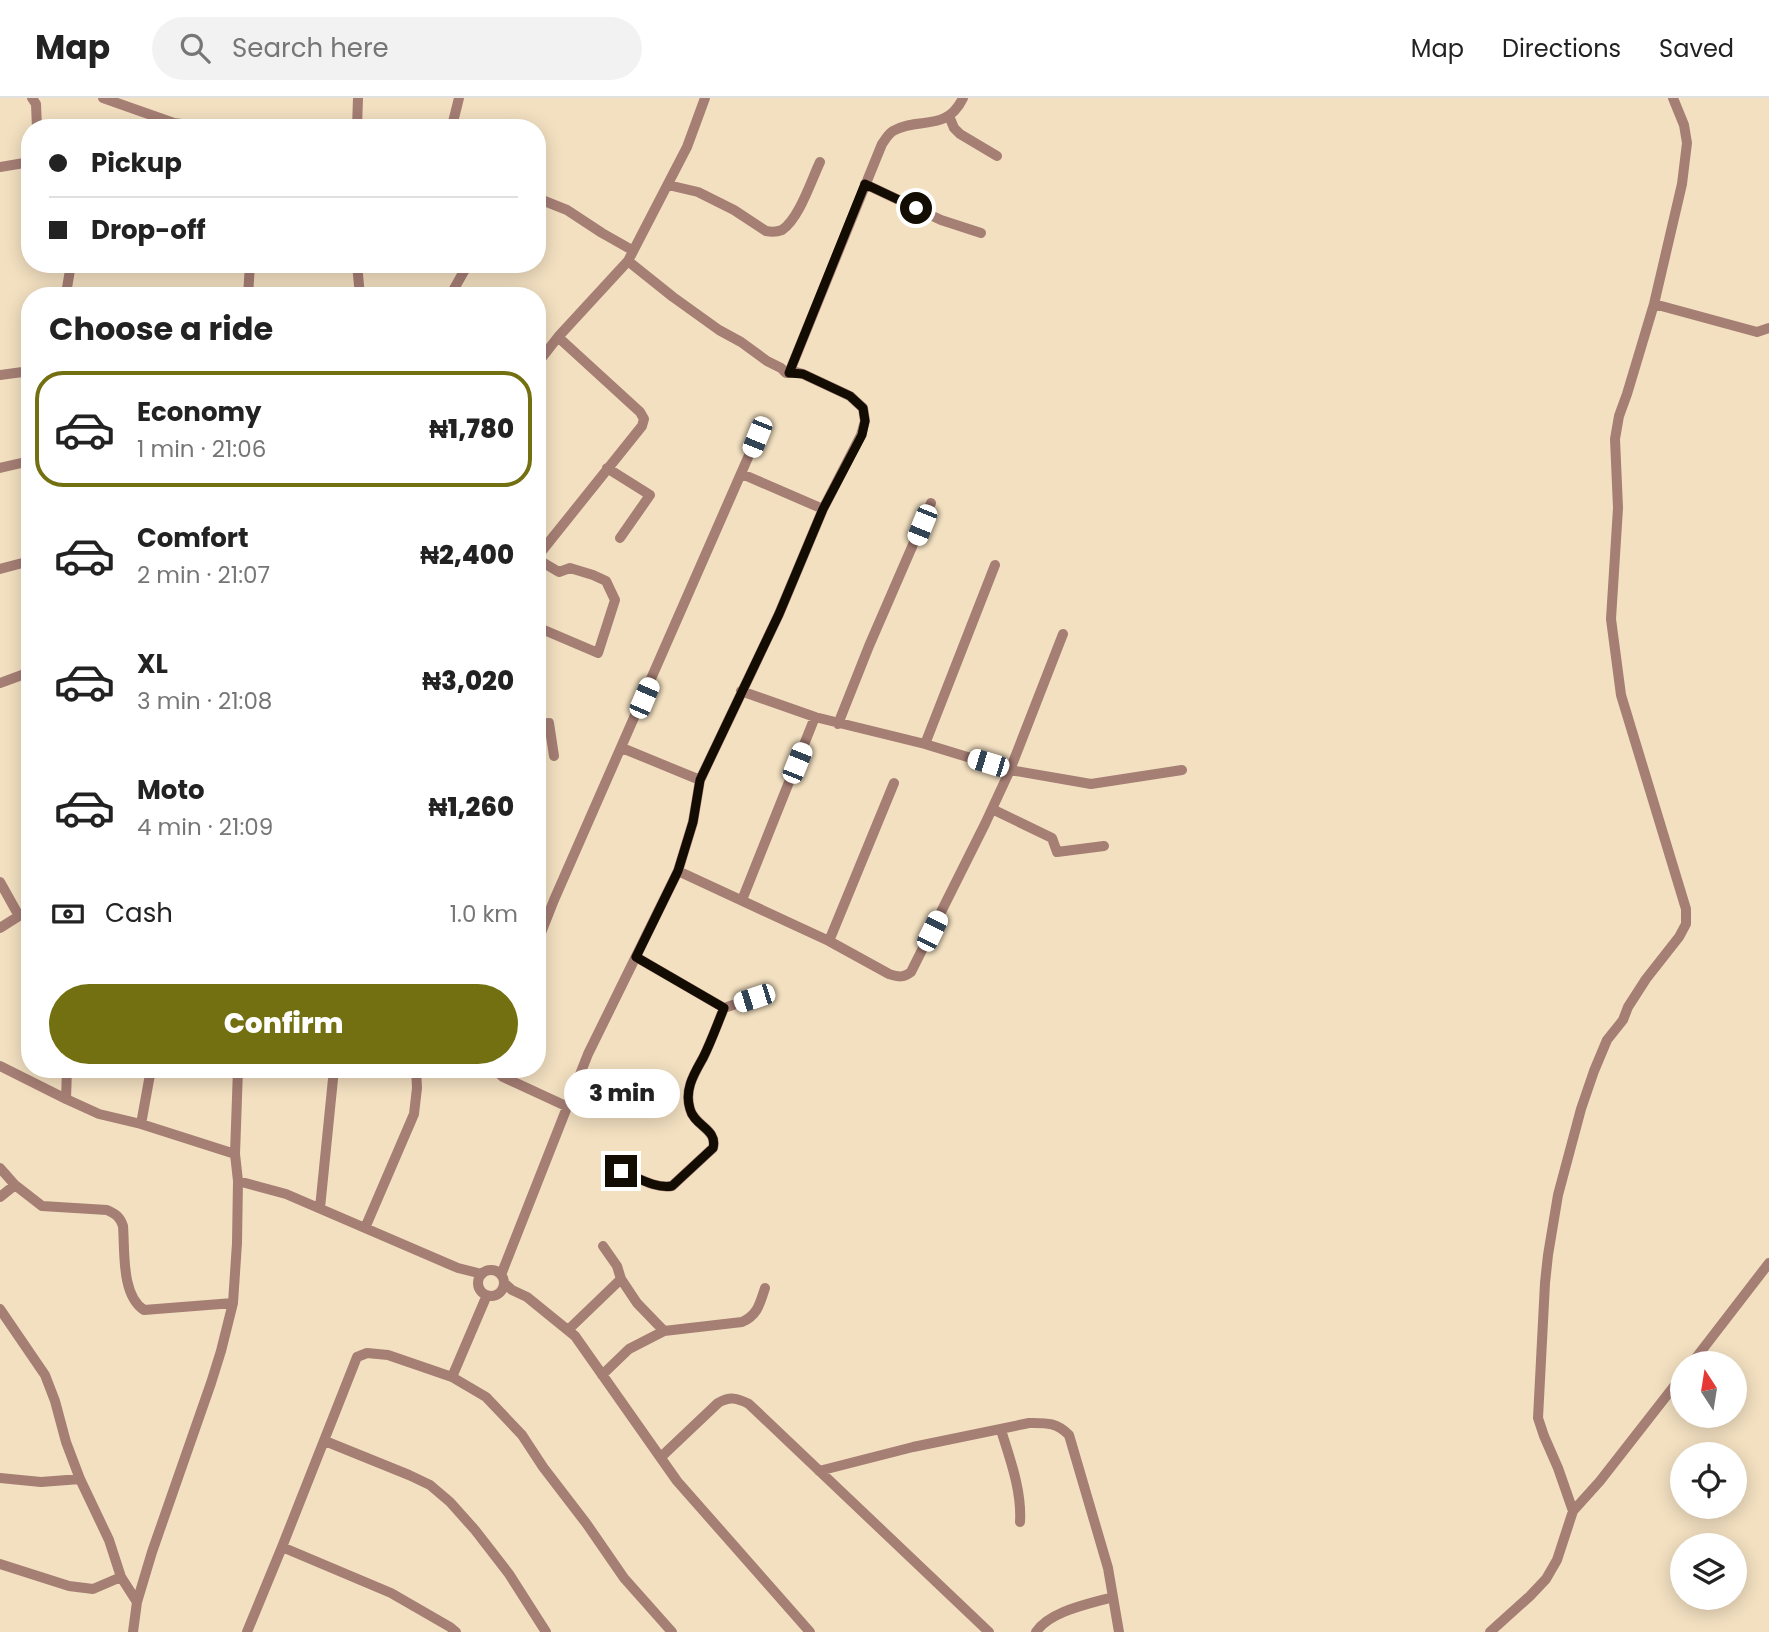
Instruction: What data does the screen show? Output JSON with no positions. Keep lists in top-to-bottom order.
{
  "north": "top",
  "page": {
    "header": "Map",
    "search": "Search here",
    "nav": ["Map", "Directions", "Saved"],
    "banner": ["Pickup", "Drop-off"],
    "heading": "Choose a ride",
    "list": [
      {
        "name": "Economy",
        "note": "1 min · 21:06",
        "value": "₦1,780"
      },
      {
        "name": "Comfort",
        "note": "2 min · 21:07",
        "value": "₦2,400"
      },
      {
        "name": "XL",
        "note": "3 min · 21:08",
        "value": "₦3,020"
      },
      {
        "name": "Moto",
        "note": "4 min · 21:09",
        "value": "₦1,260"
      }
    ],
    "pay": ["Cash", "1.0 km"],
    "buttons": "Confirm",
    "bubble": "3 min"
  }
}
